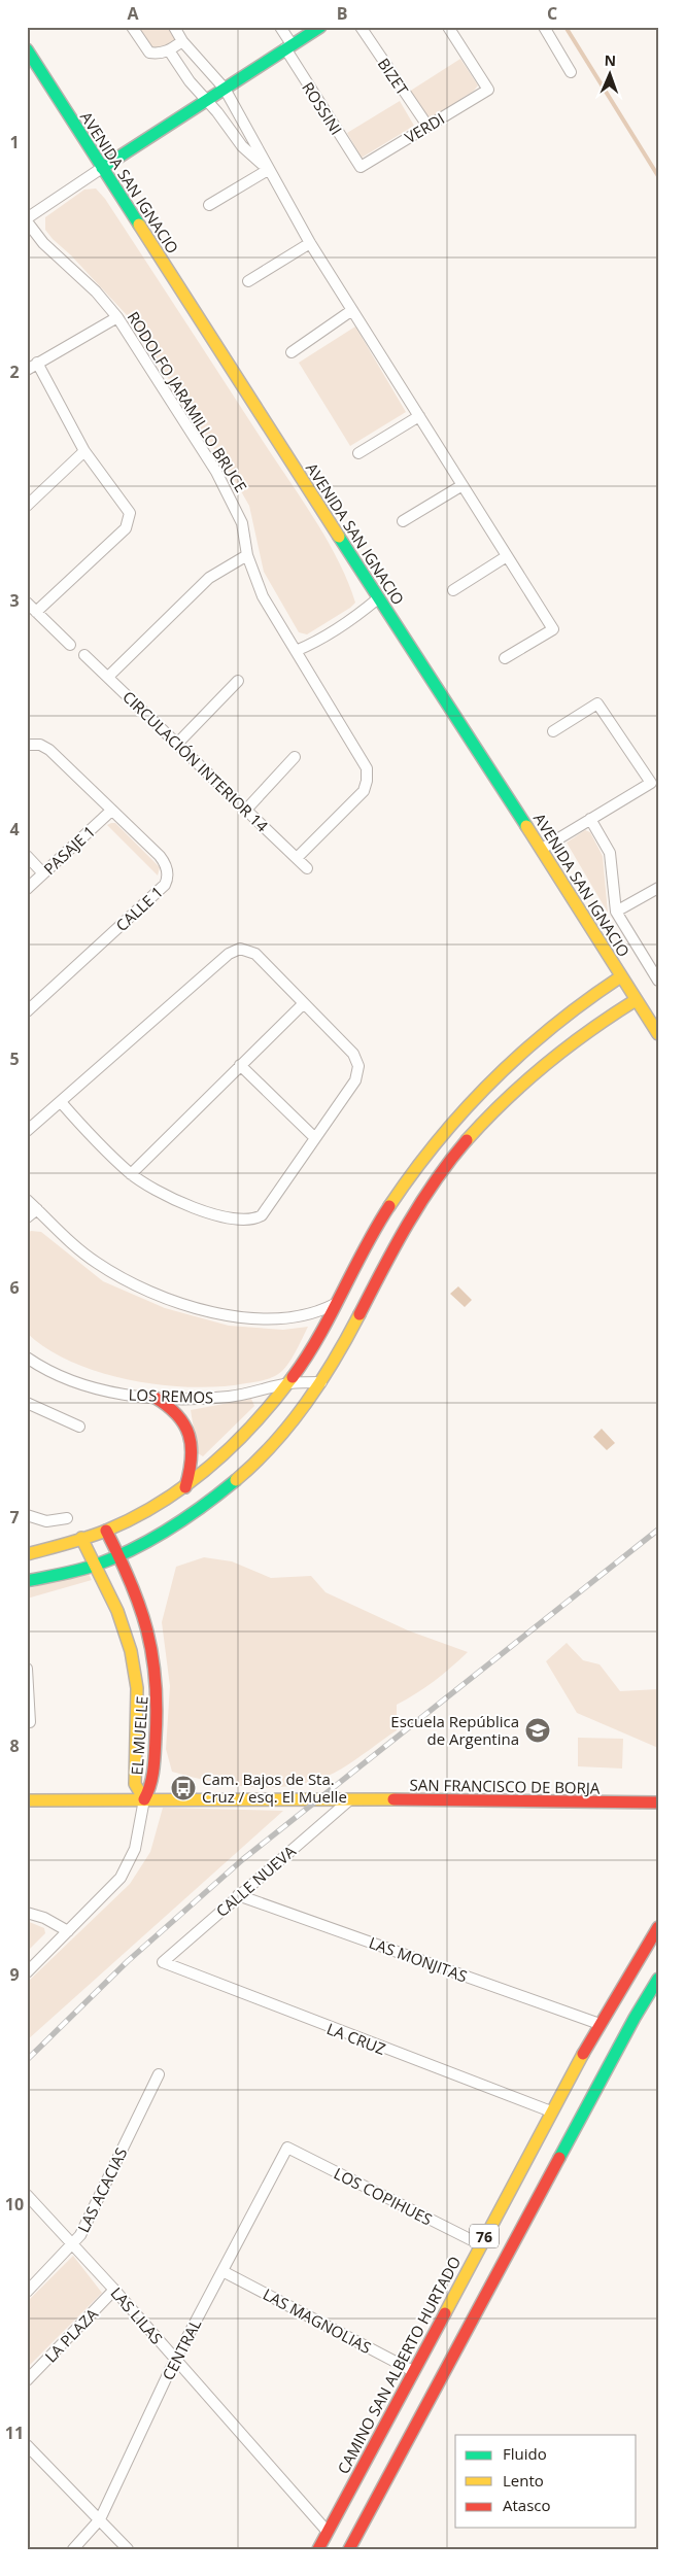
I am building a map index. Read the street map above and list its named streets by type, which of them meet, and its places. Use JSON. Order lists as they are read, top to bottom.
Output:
{
  "streets": {
    "street": [
      "BIZET",
      "ROSSINI",
      "VERDI",
      "AVENIDA SAN IGNACIO",
      "RODOLFO JARAMILLO BRUCE",
      "CIRCULACIÓN INTERIOR 14",
      "PASAJE 1",
      "CALLE 1",
      "LOS REMOS",
      "EL MUELLE",
      "SAN FRANCISCO DE BORJA",
      "CALLE NUEVA",
      "LAS MONJITAS",
      "LA CRUZ",
      "LAS ACACIAS",
      "LOS COPIHUES",
      "76",
      "LAS LILAS",
      "LAS MAGNOLIAS",
      "LA PLAZA",
      "CENTRAL",
      "CAMINO SAN ALBERTO HURTADO"
    ]
  },
  "crossings": [
    ["BIZET", "VERDI"],
    ["ROSSINI", "VERDI"],
    ["ROSSINI", "RODOLFO JARAMILLO BRUCE"],
    ["AVENIDA SAN IGNACIO", "RODOLFO JARAMILLO BRUCE"],
    ["RODOLFO JARAMILLO BRUCE", "CIRCULACIÓN INTERIOR 14"],
    ["PASAJE 1", "CALLE 1"],
    ["EL MUELLE", "SAN FRANCISCO DE BORJA"],
    ["SAN FRANCISCO DE BORJA", "CALLE NUEVA"],
    ["CALLE NUEVA", "LAS MONJITAS"],
    ["CALLE NUEVA", "LA CRUZ"],
    ["LAS MONJITAS", "CAMINO SAN ALBERTO HURTADO"],
    ["LA CRUZ", "CAMINO SAN ALBERTO HURTADO"],
    ["LAS ACACIAS", "LAS LILAS"],
    ["LOS COPIHUES", "CENTRAL"],
    ["LOS COPIHUES", "CAMINO SAN ALBERTO HURTADO"],
    ["LAS LILAS", "LA PLAZA"],
    ["LAS LILAS", "CENTRAL"],
    ["LAS LILAS", "CAMINO SAN ALBERTO HURTADO"],
    ["LAS MAGNOLIAS", "CENTRAL"],
    ["LAS MAGNOLIAS", "CAMINO SAN ALBERTO HURTADO"]
  ],
  "places": {
    "school or university": ["Escuela República de Argentina"],
    "bus stop": ["Cam. Bajos de Sta. Cruz / esq. El Muelle"]
  },
  "legend": ["Fluido", "Lento", "Atasco"],
  "north": "top",
  "grid": {
    "columns": ["A", "B", "C"],
    "rows": [
      "1",
      "2",
      "3",
      "4",
      "5",
      "6",
      "7",
      "8",
      "9",
      "10",
      "11"
    ]
  }
}
